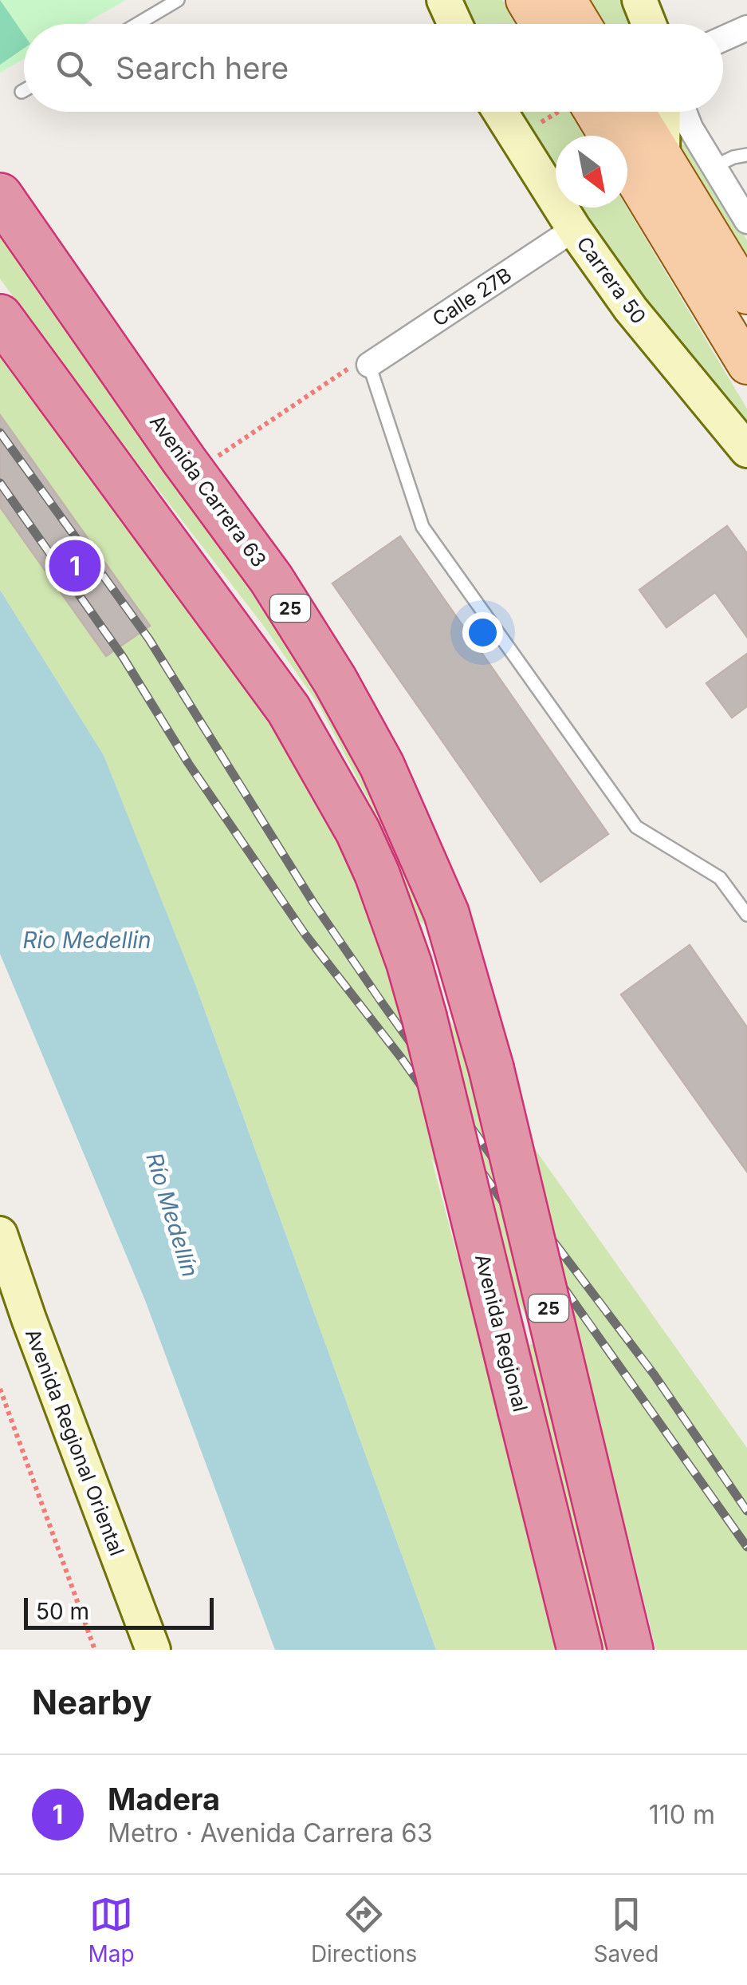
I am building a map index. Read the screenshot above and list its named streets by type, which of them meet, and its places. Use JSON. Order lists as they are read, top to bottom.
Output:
{
  "streets": {
    "highway": ["Avenida Carrera 63", "25", "Avenida Regional"],
    "main road": ["Carrera 50", "Avenida Regional Oriental"],
    "street": ["Calle 27B"]
  },
  "crossings": [
    ["Carrera 50", "Calle 27B"]
  ],
  "water": ["Rio Medellin", "Río Medellín"],
  "scale_bar": "50 m",
  "north": "bottom right",
  "page": {
    "search": "Search here",
    "pins": "1",
    "scale": "50 m",
    "heading": "Nearby",
    "list": [
      {
        "mark": "1",
        "name": "Madera",
        "note": "Metro · Avenida Carrera 63",
        "value": "110 m"
      }
    ],
    "nav": ["Map", "Directions", "Saved"]
  }
}
